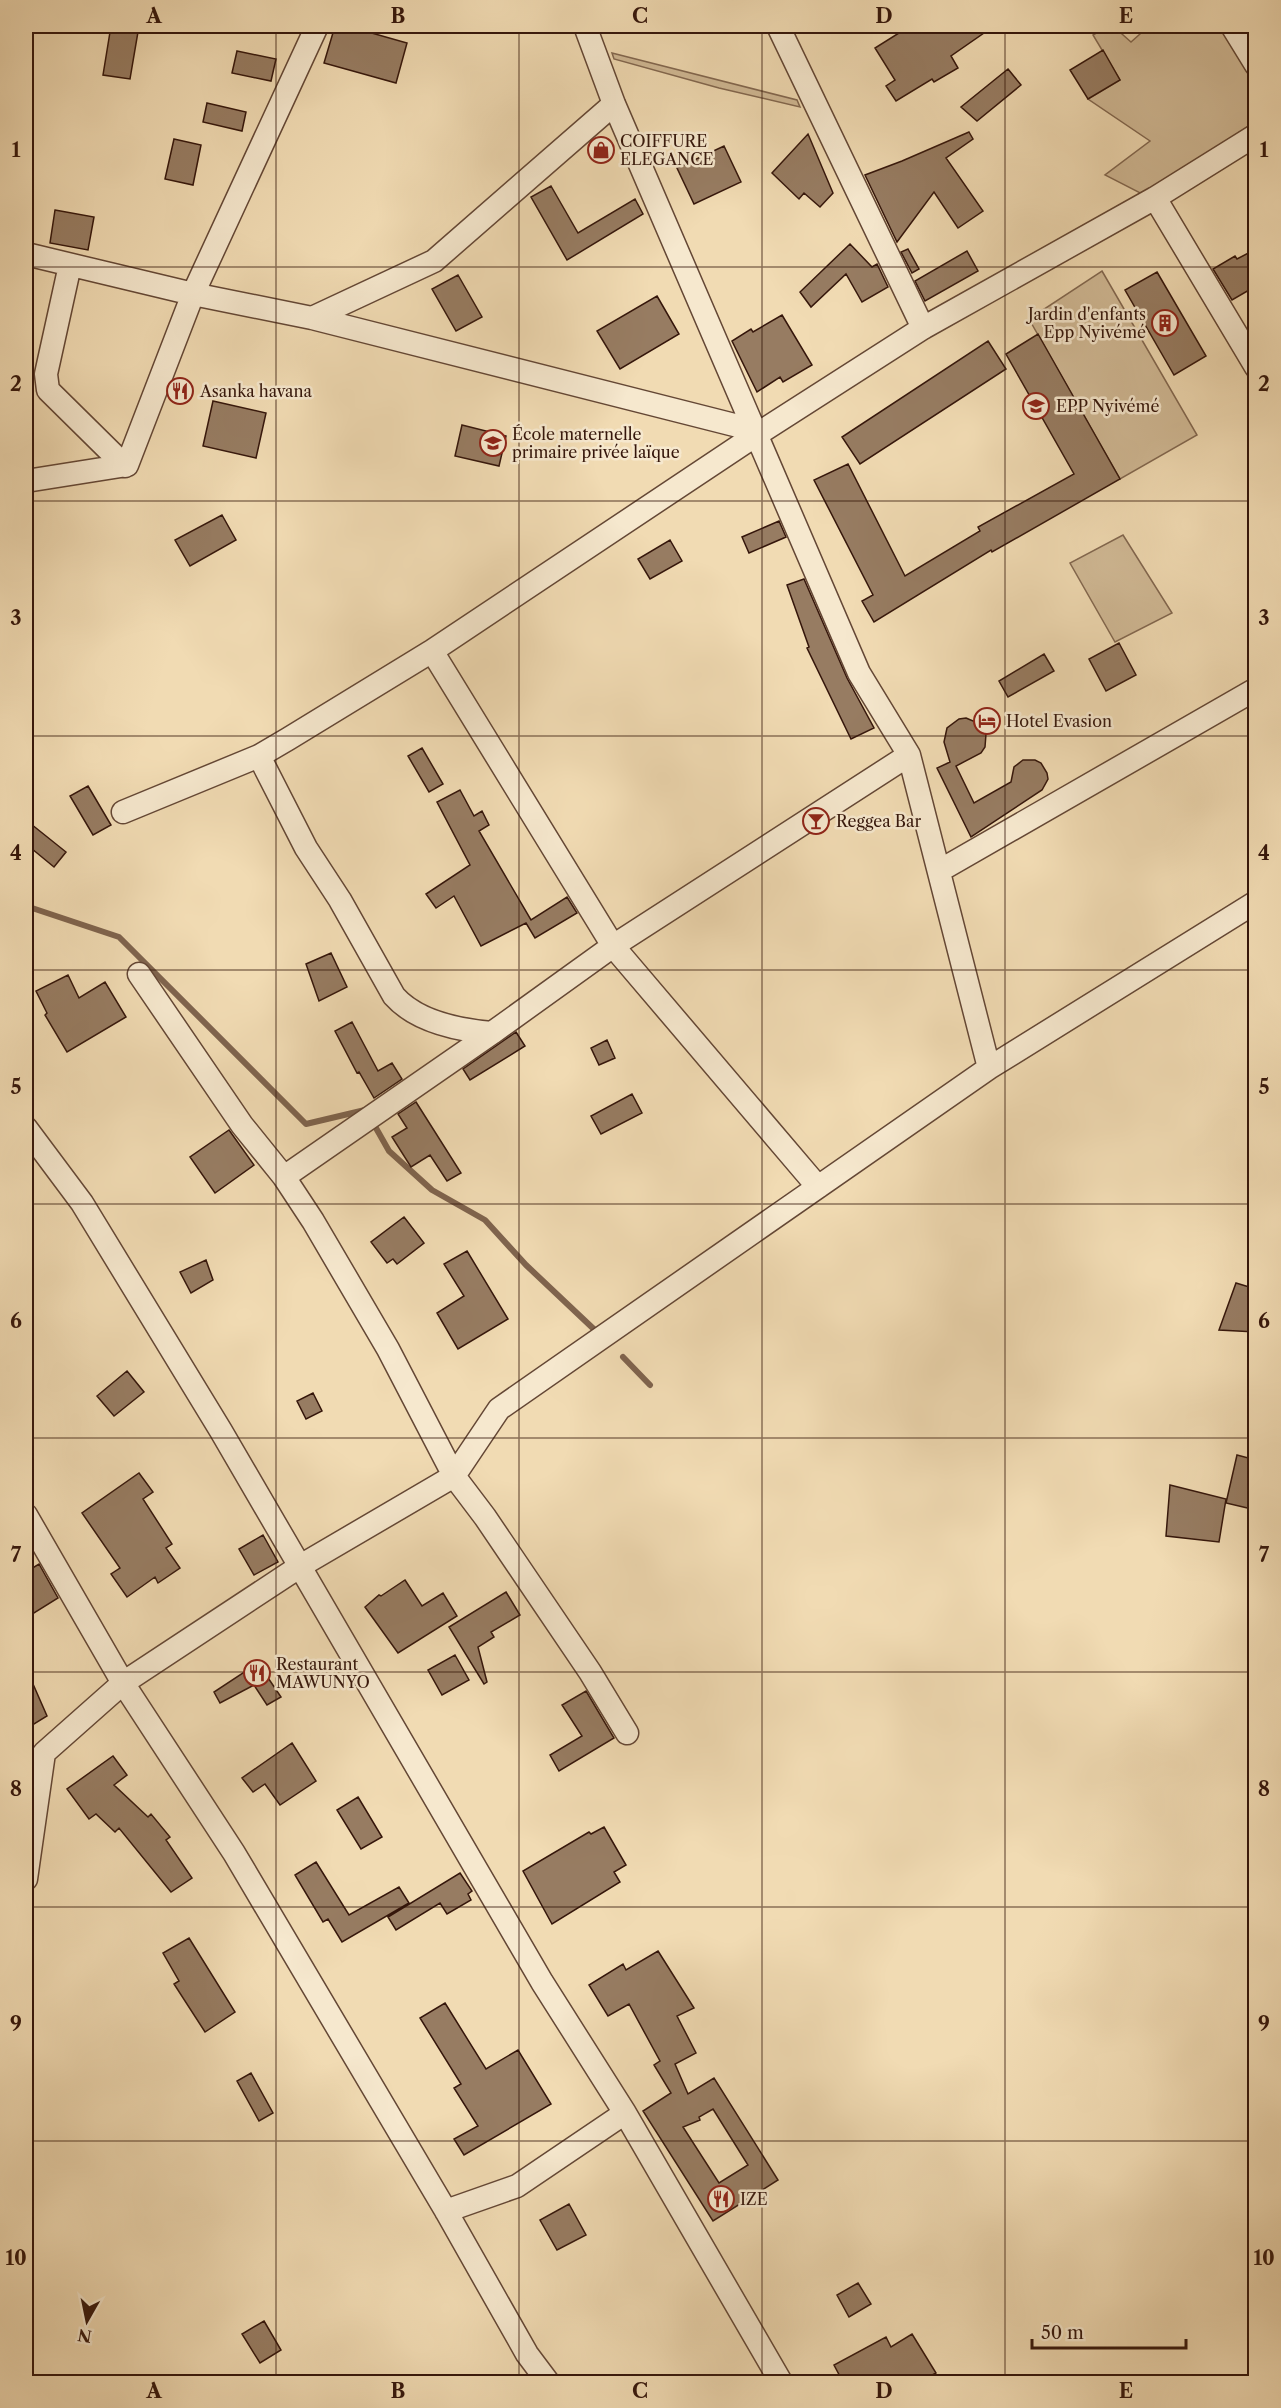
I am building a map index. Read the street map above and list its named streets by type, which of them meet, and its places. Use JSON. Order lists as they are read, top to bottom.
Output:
{
  "places": {
    "shop": ["COIFFURE ELEGANCE"],
    "building": ["Jardin d'enfants Epp Nyivémé"],
    "restaurant": ["Asanka havana", "Restaurant MAWUNYO", "IZE"],
    "school or university": ["EPP Nyivémé", "École maternelle primaire privée laïque"],
    "hotel": ["Hotel Evasion"],
    "bar": ["Reggea Bar"]
  },
  "scale_bar": "50 m",
  "north": "bottom",
  "grid": {
    "columns": [
      "A",
      "B",
      "C",
      "D",
      "E"
    ],
    "rows": [
      "1",
      "2",
      "3",
      "4",
      "5",
      "6",
      "7",
      "8",
      "9",
      "10"
    ]
  }
}
